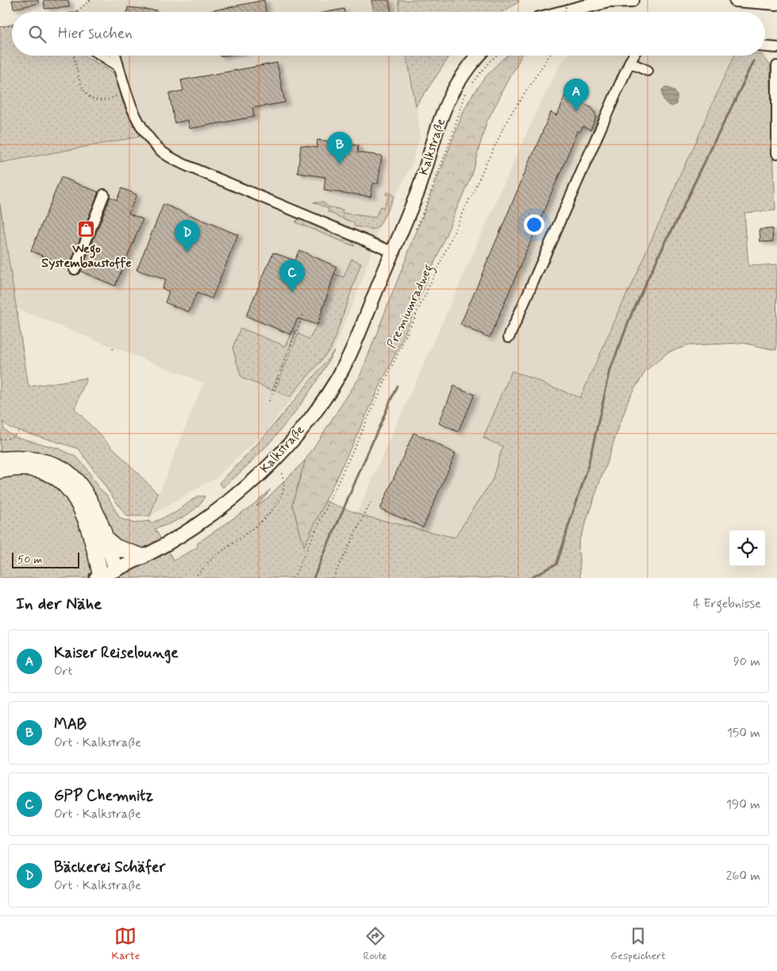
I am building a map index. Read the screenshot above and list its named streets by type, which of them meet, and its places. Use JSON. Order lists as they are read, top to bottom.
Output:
{
  "streets": {
    "main road": ["Kalkstraße"],
    "path": ["Premiumradweg"]
  },
  "places": {
    "shop": ["Wego Systembaustoffe"]
  },
  "scale_bar": "50 m",
  "page": {
    "search": "Hier suchen",
    "pins": [
      "A",
      "B",
      "D",
      "C"
    ],
    "scale": "50 m",
    "heading": ["In der Nähe", "4 Ergebnisse"],
    "list": [
      {
        "mark": "A",
        "name": "Kaiser Reiselounge",
        "note": "Ort",
        "value": "90 m"
      },
      {
        "mark": "B",
        "name": "MAB",
        "note": "Ort · Kalkstraße",
        "value": "150 m"
      },
      {
        "mark": "C",
        "name": "GPP Chemnitz",
        "note": "Ort · Kalkstraße",
        "value": "190 m"
      },
      {
        "mark": "D",
        "name": "Bäckerei Schäfer",
        "note": "Ort · Kalkstraße",
        "value": "260 m"
      }
    ],
    "nav": ["Karte", "Route", "Gespeichert"]
  }
}
